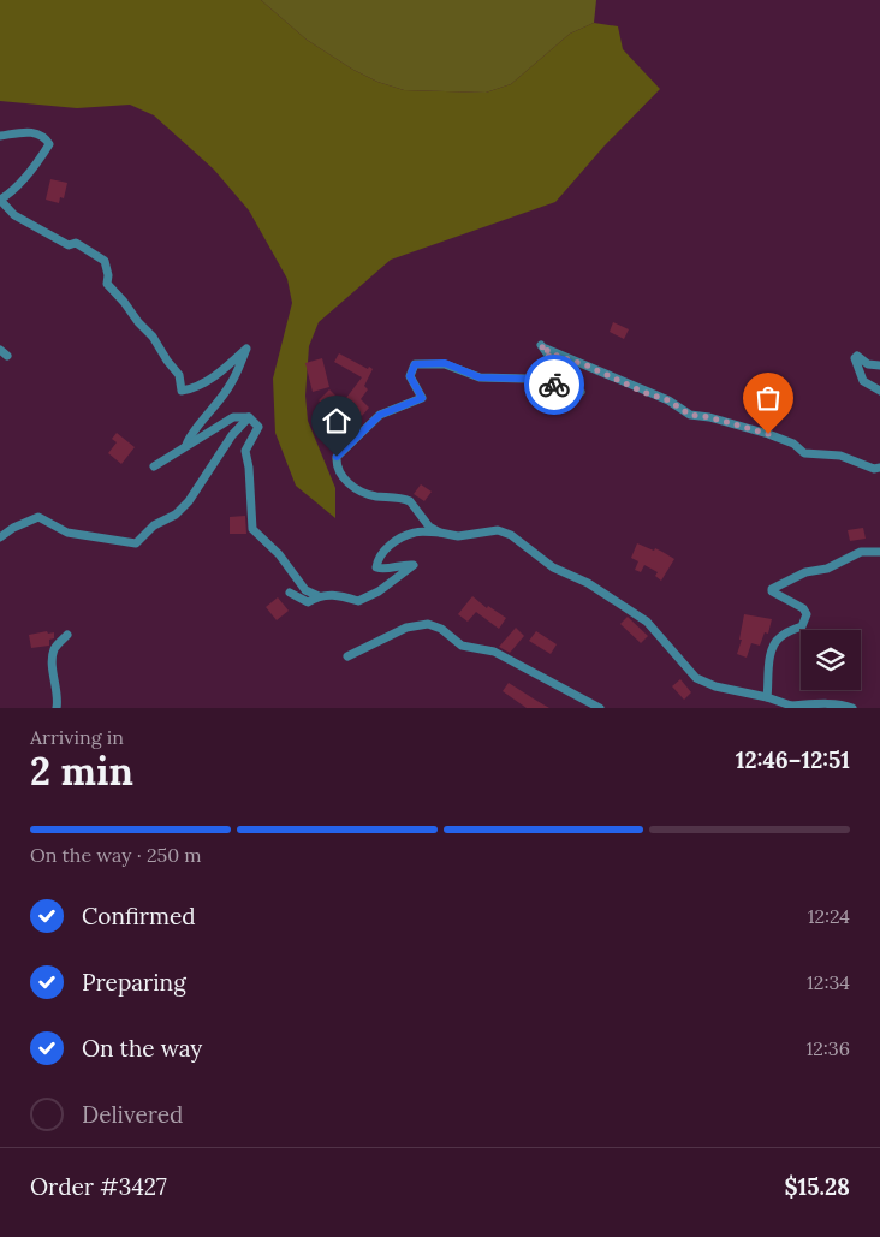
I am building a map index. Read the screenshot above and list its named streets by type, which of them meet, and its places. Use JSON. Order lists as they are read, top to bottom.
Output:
{
  "page": {
    "heading": ["2 min", "Arriving in", "12:46–12:51"],
    "panel": ["Order #3427", "$15.28"],
    "bar": "On the way · 250 m",
    "list": [
      ["Confirmed", "12:24"],
      ["Preparing", "12:34"],
      ["On the way", "12:36"],
      "Delivered"
    ]
  }
}
